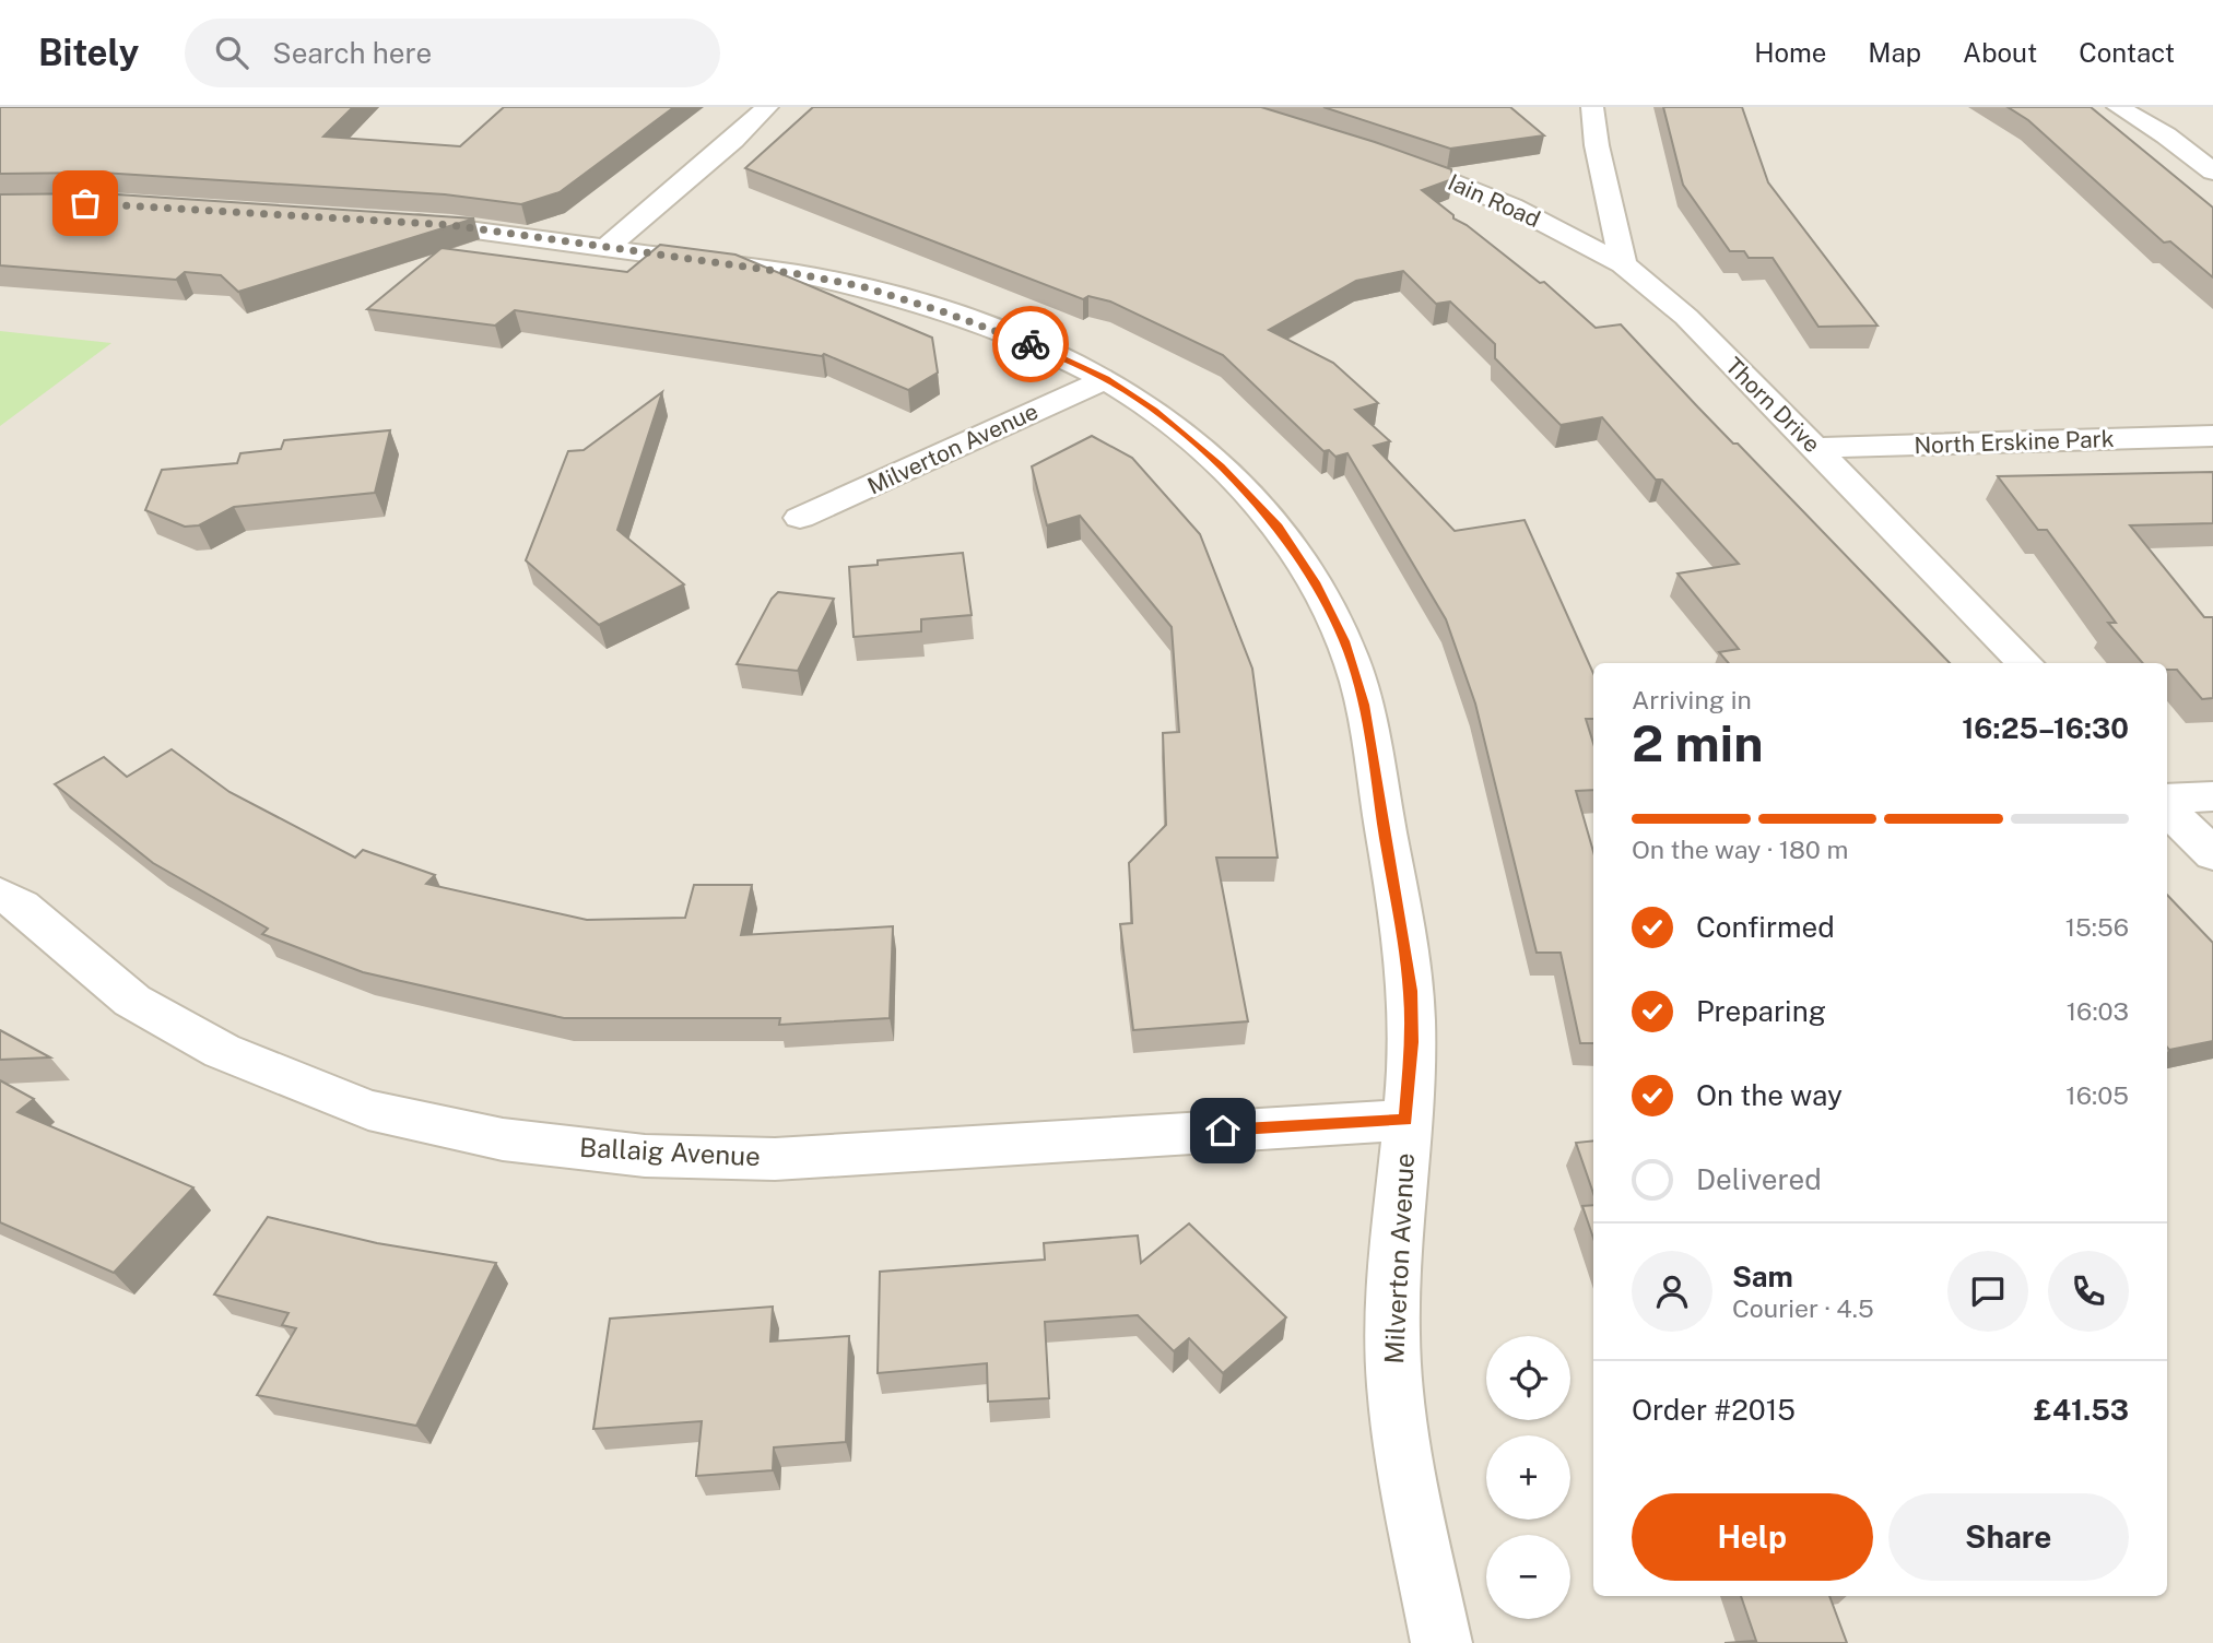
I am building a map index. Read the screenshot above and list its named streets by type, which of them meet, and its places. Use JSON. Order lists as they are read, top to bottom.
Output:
{
  "streets": {
    "street": [
      "Iain Road",
      "Thorn Drive",
      "North Erskine Park",
      "Milverton Avenue",
      "Ballaig Avenue"
    ]
  },
  "crossings": [
    ["Iain Road", "Thorn Drive"],
    ["Thorn Drive", "North Erskine Park"],
    ["Milverton Avenue", "Ballaig Avenue"]
  ],
  "page": {
    "header": "Bitely",
    "search": "Search here",
    "nav": [
      "Home",
      "Map",
      "About",
      "Contact"
    ],
    "heading": ["2 min", "Arriving in", "16:25–16:30"],
    "panel": [
      "Sam",
      "Courier · 4.5",
      "Order #2015",
      "£41.53"
    ],
    "bar": "On the way · 180 m",
    "list": [
      ["Confirmed", "15:56"],
      ["Preparing", "16:03"],
      ["On the way", "16:05"],
      "Delivered"
    ],
    "map_buttons": ["+", "−"],
    "buttons": ["Help", "Share"]
  }
}
